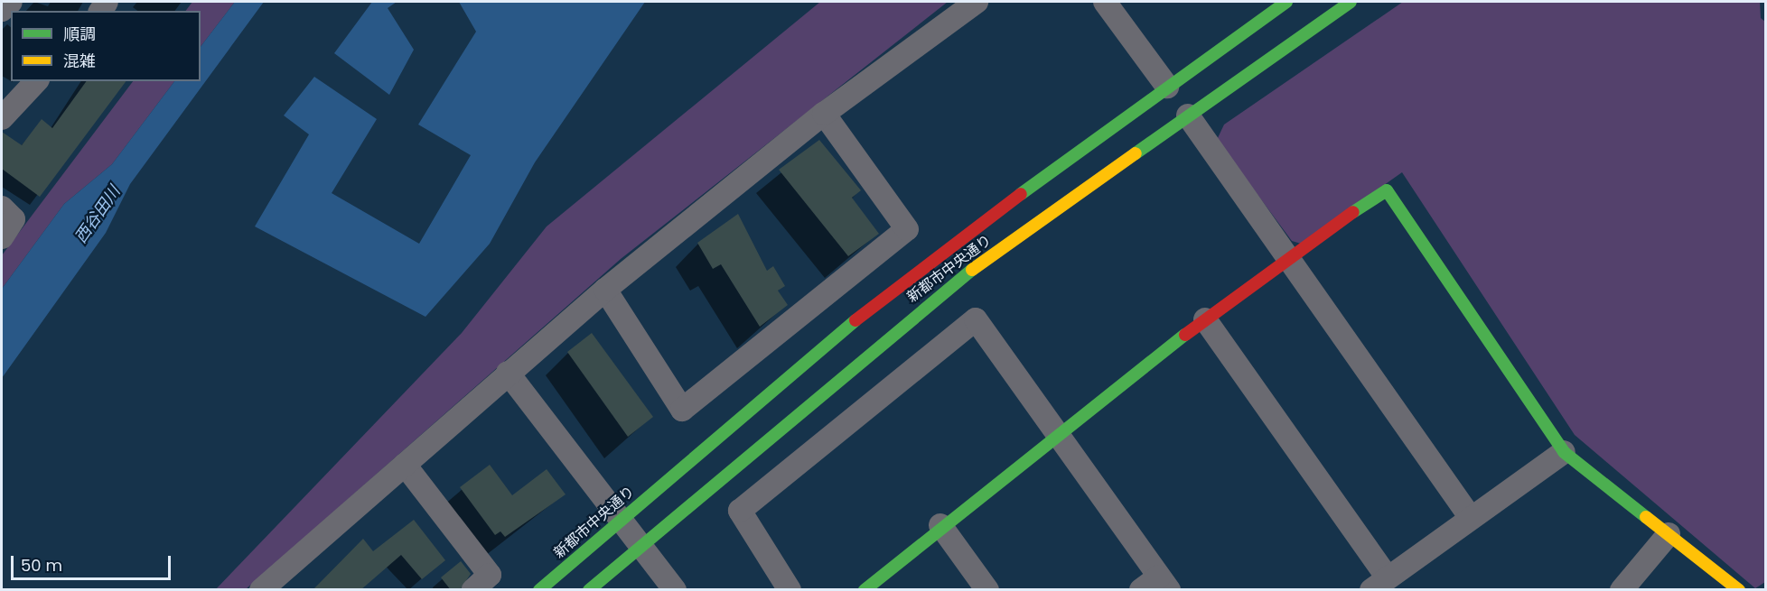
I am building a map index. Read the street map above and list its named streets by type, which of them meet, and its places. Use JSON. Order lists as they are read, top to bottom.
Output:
{
  "streets": {
    "main road": ["新都市中央通り"]
  },
  "water": ["西谷田川"],
  "legend": ["順調", "混雑"],
  "scale_bar": "50 m"
}
